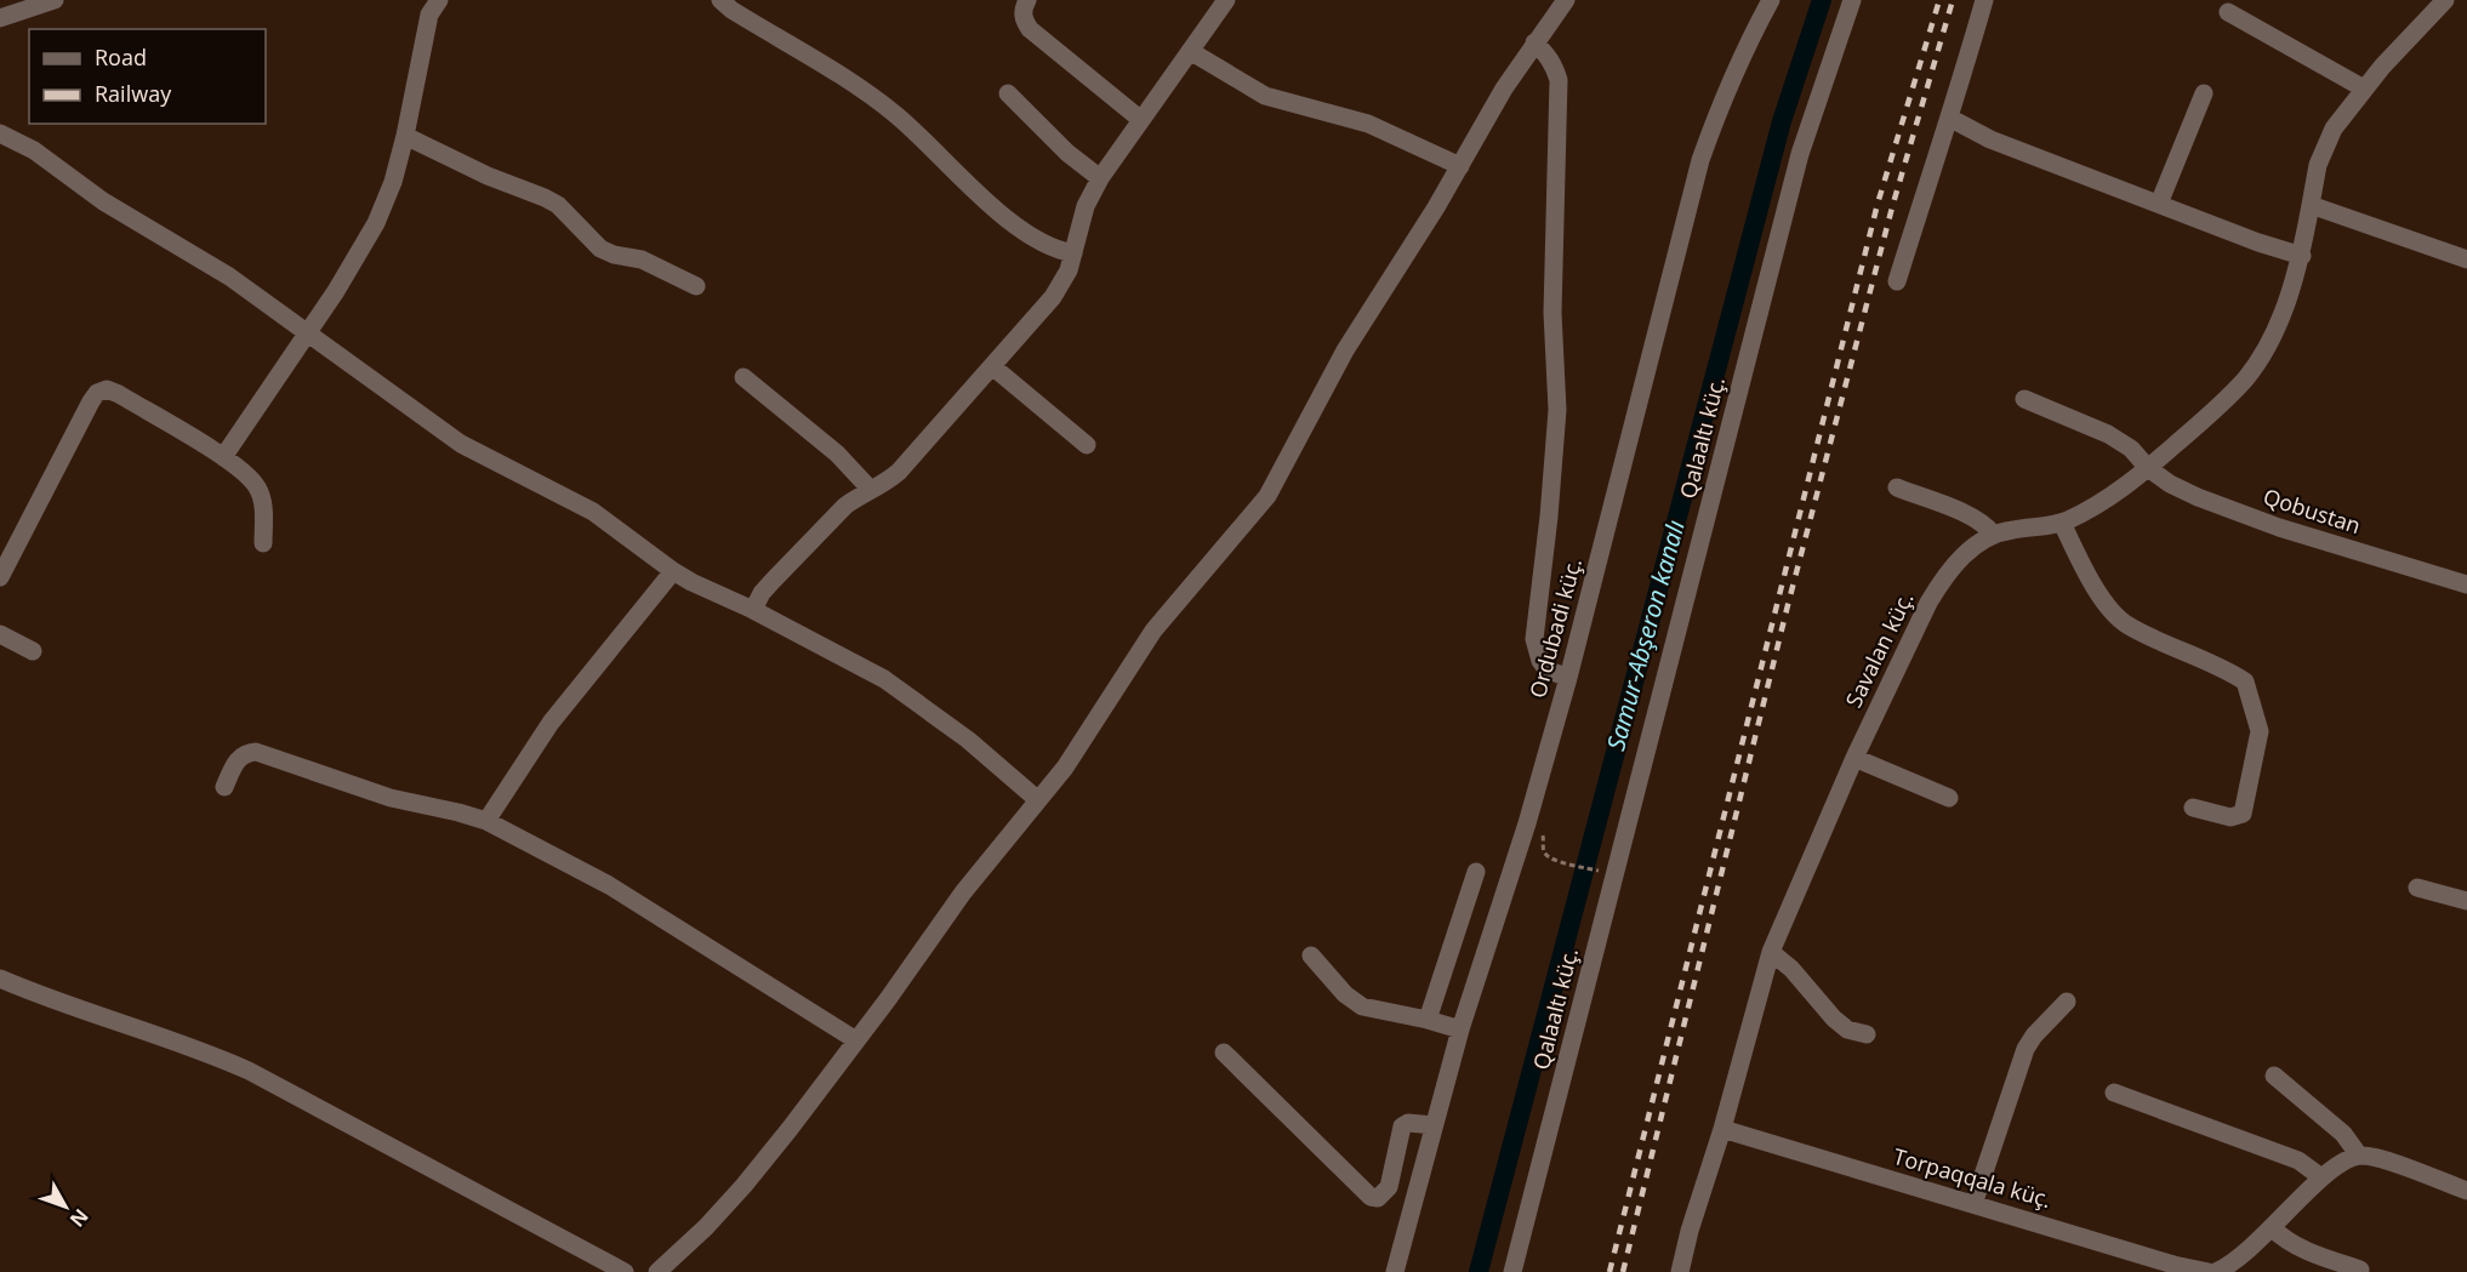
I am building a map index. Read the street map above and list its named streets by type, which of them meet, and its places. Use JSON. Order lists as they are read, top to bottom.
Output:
{
  "streets": {
    "street": [
      "Qalaaltı küç.",
      "Qobustan",
      "Ordubadi küç.",
      "Savalan küç.",
      "Torpaqqala küç."
    ]
  },
  "crossings": [
    ["Qobustan", "Savalan küç."],
    ["Savalan küç.", "Torpaqqala küç."]
  ],
  "water": ["Samur-Abşeron kanalı"],
  "legend": ["Road", "Railway"],
  "north": "bottom right"
}
